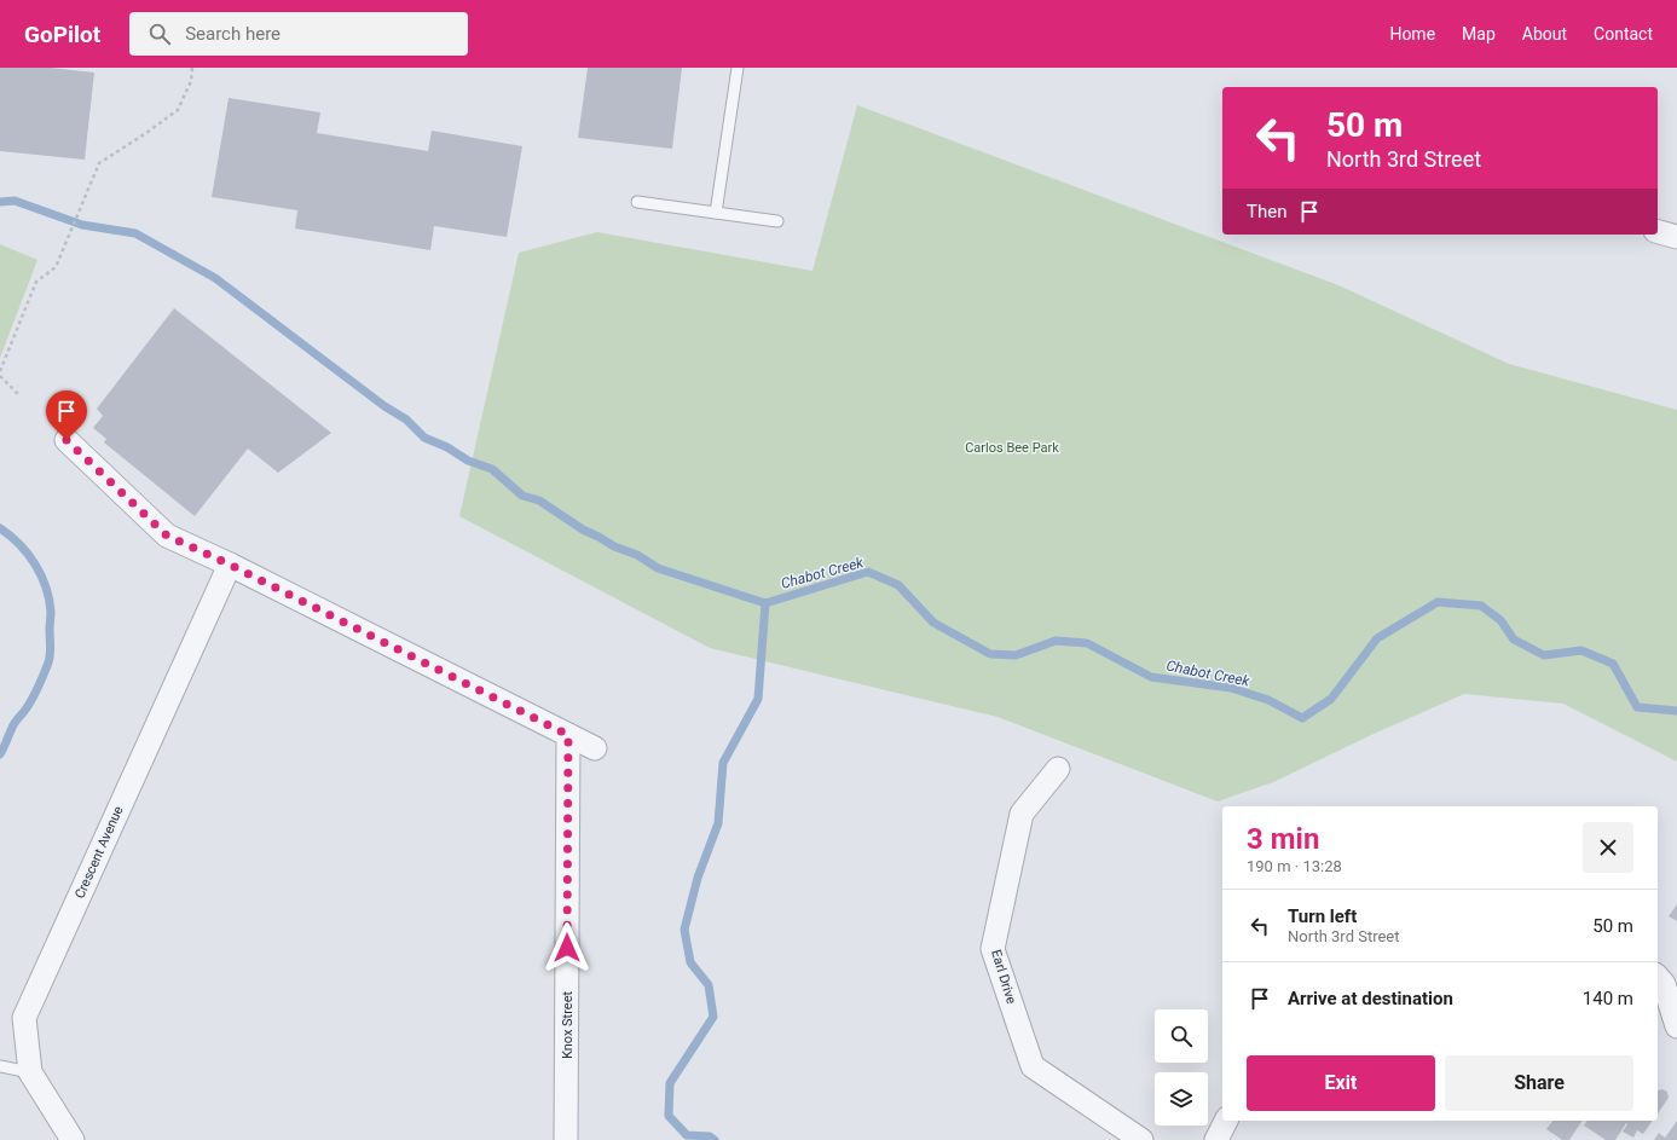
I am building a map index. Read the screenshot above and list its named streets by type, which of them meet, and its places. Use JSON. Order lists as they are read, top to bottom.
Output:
{
  "streets": {
    "street": ["Crescent Avenue", "Earl Drive", "Knox Street"]
  },
  "water": ["Chabot Creek"],
  "parks": ["Carlos Bee Park"],
  "page": {
    "header": "GoPilot",
    "search": "Search here",
    "nav": [
      "Home",
      "Map",
      "About",
      "Contact"
    ],
    "turn": ["50 m", "North 3rd Street"],
    "then": "Then",
    "heading": ["3 min", "190 m · 13:28"],
    "list": [
      {
        "name": "Turn left",
        "note": "North 3rd Street",
        "value": "50 m"
      },
      {
        "name": "Arrive at destination",
        "value": "140 m"
      }
    ],
    "buttons": ["Exit", "Share"]
  }
}
